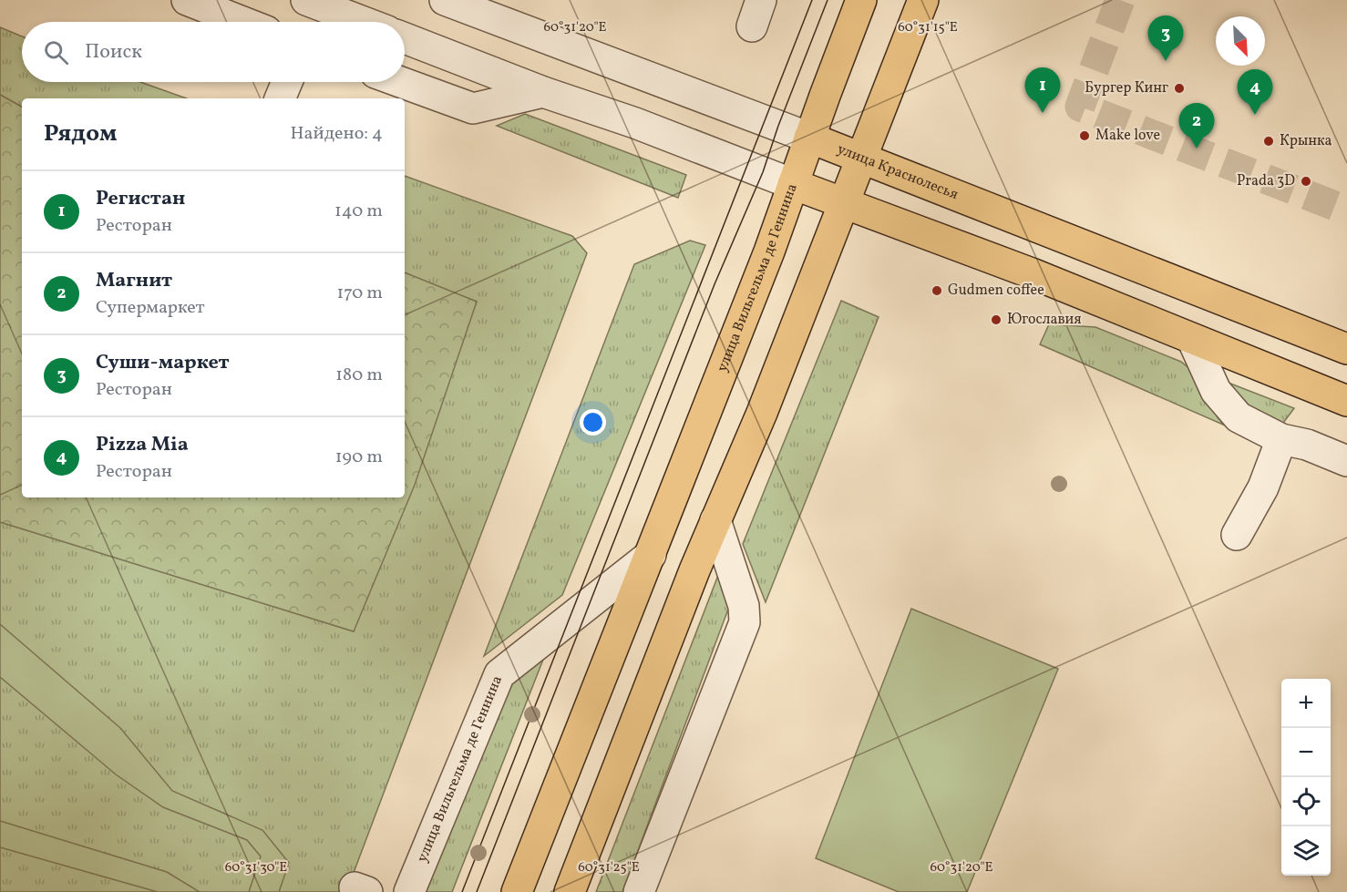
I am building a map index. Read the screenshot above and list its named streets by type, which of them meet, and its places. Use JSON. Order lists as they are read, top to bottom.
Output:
{
  "streets": {
    "main road": ["улица Краснолесья", "улица Вильгельма де Геннина"]
  },
  "crossings": [
    ["улица Краснолесья", "улица Вильгельма де Геннина"]
  ],
  "places": [
    "Бургер Кинг",
    "Make love",
    "Крынка",
    "Prada 3D",
    "Gudmen coffee",
    "Югославия"
  ],
  "north": "bottom right",
  "page": {
    "pins": [
      "3",
      "1",
      "4",
      "2"
    ],
    "search": "Поиск",
    "heading": ["Рядом", "Найдено: 4"],
    "list": [
      {
        "mark": "1",
        "name": "Регистан",
        "note": "Ресторан",
        "value": "140 m"
      },
      {
        "mark": "2",
        "name": "Магнит",
        "note": "Супермаркет",
        "value": "170 m"
      },
      {
        "mark": "3",
        "name": "Суши-маркет",
        "note": "Ресторан",
        "value": "180 m"
      },
      {
        "mark": "4",
        "name": "Pizza Mia",
        "note": "Ресторан",
        "value": "190 m"
      }
    ],
    "map_buttons": ["+", "−"]
  },
  "coordinates": [
    "60°31'20\"E",
    "60°31'15\"E",
    "60°31'30\"E",
    "60°31'25\"E"
  ]
}
